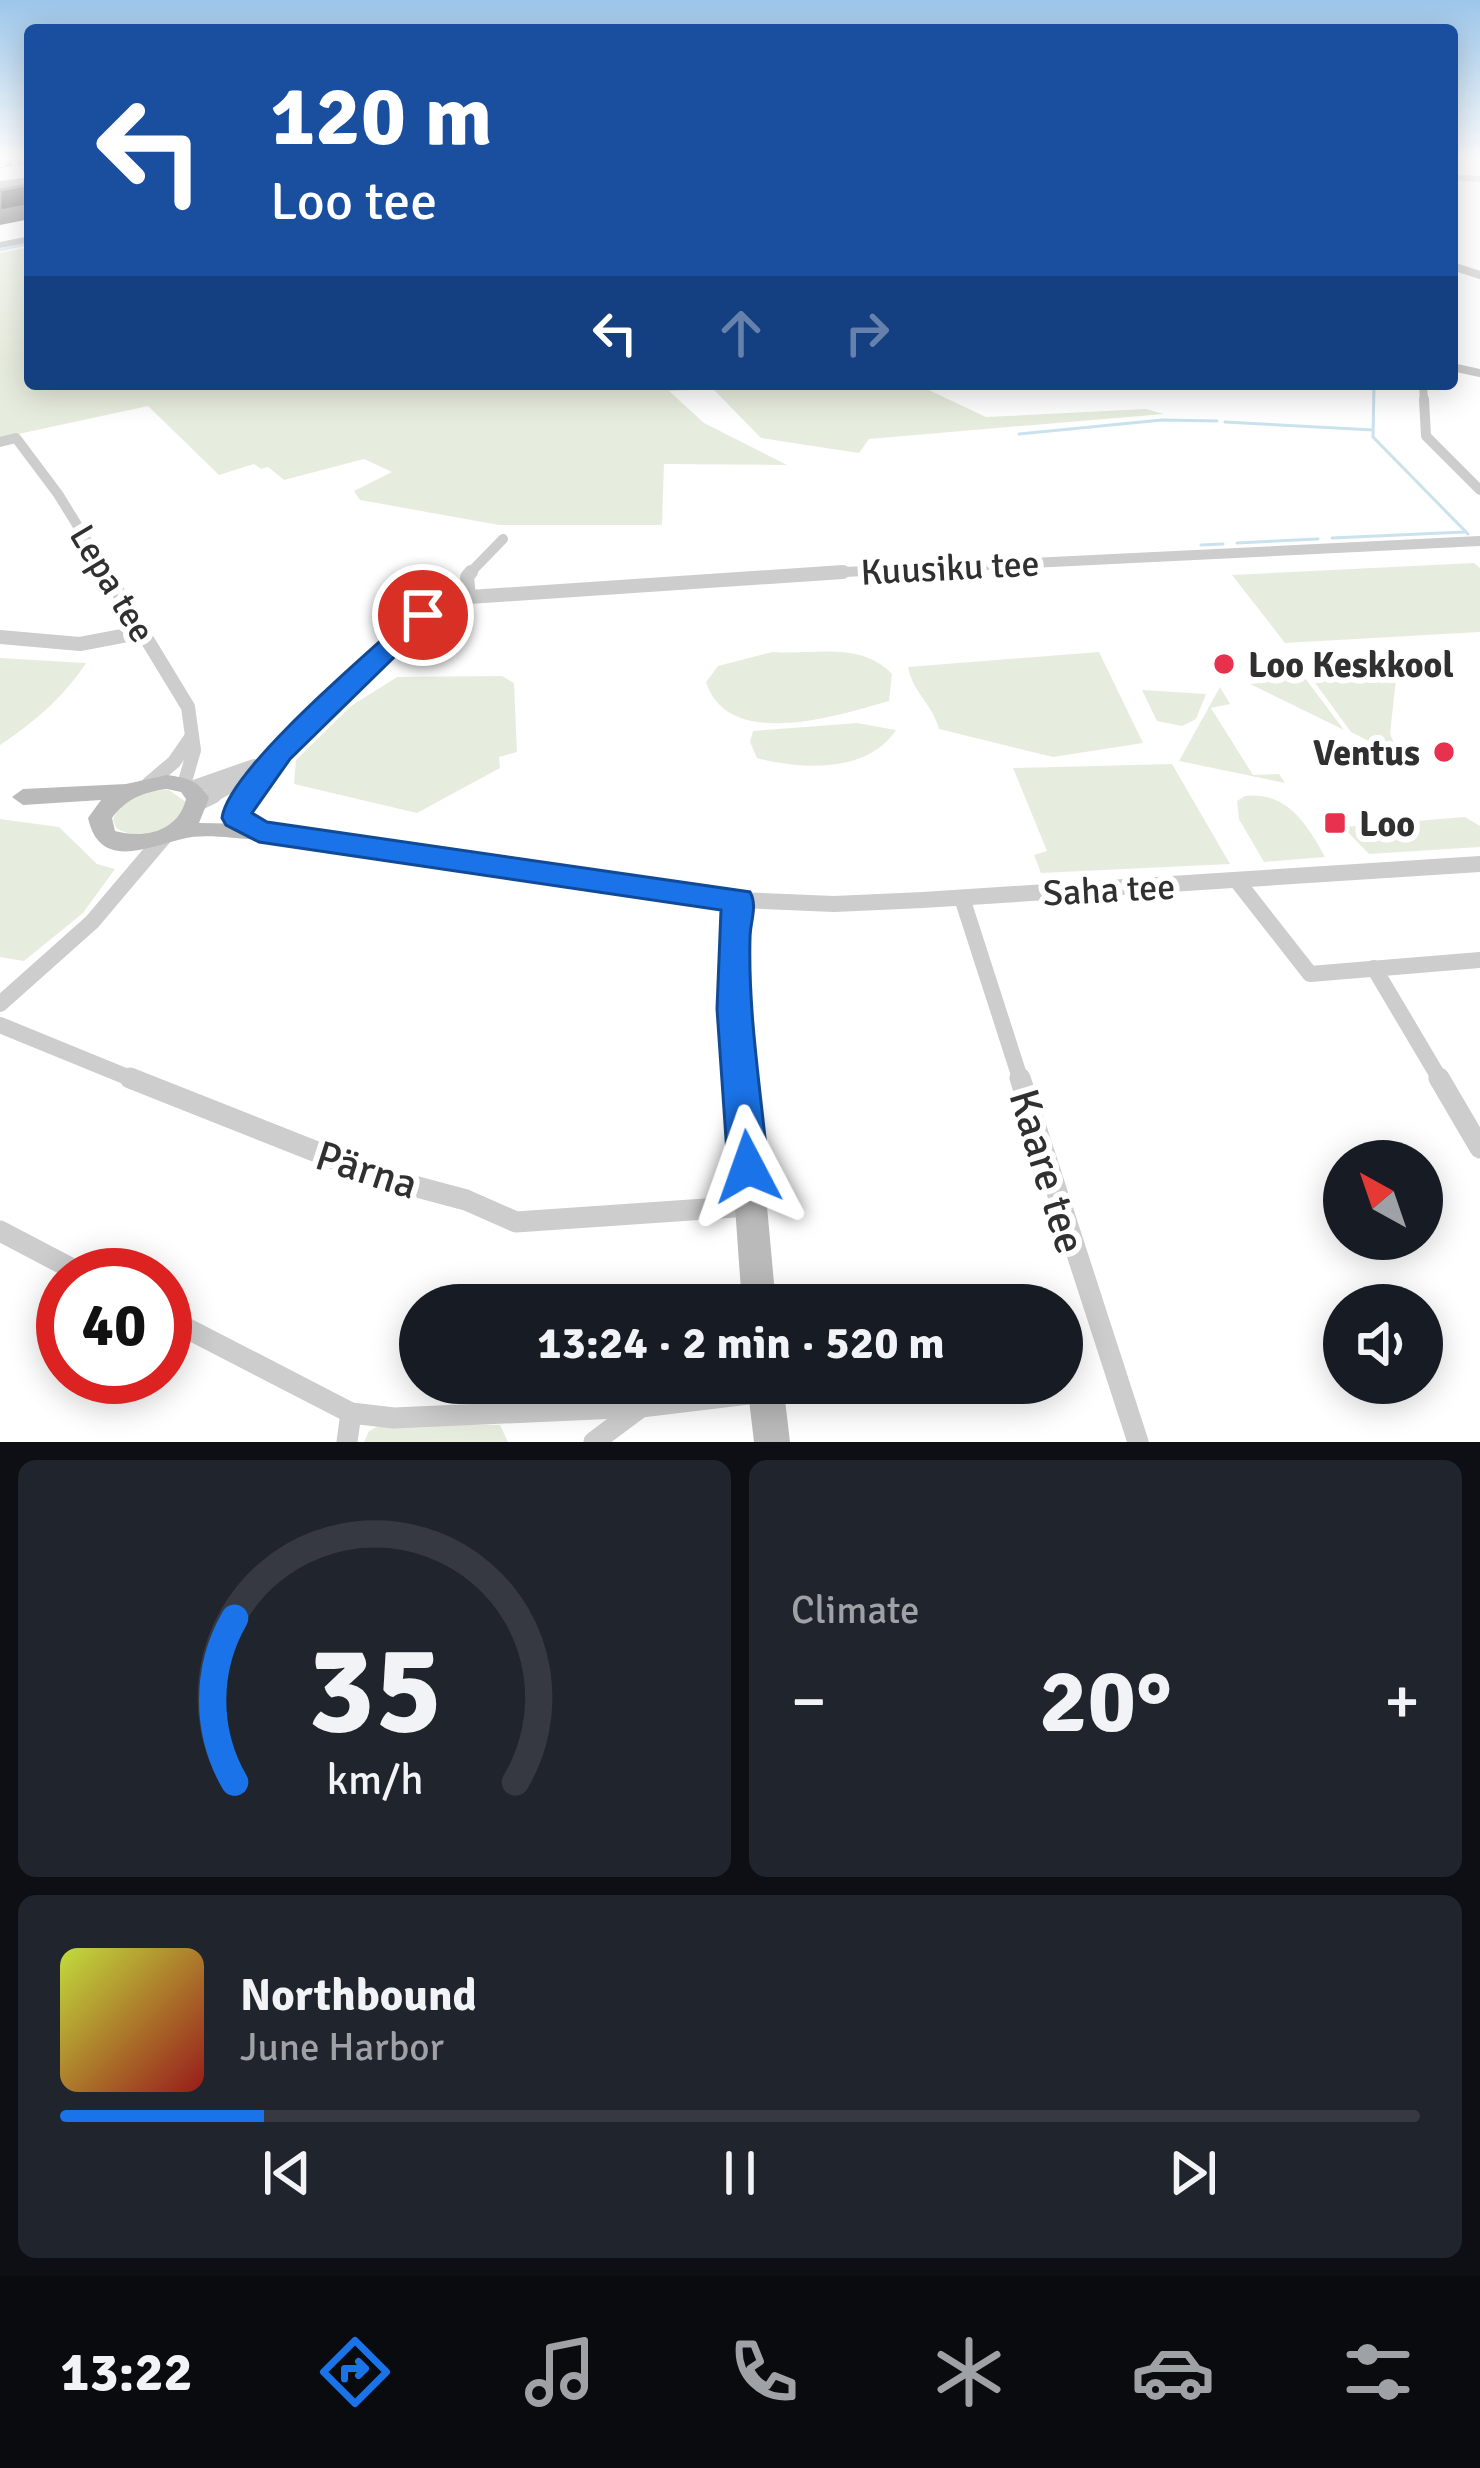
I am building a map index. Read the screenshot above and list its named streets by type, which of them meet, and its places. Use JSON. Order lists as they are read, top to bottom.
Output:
{
  "streets": {
    "street": [
      "Kuusiku tee",
      "Lepa tee",
      "Saha tee",
      "Pärna",
      "Kaare tee"
    ]
  },
  "crossings": [
    ["Saha tee", "Kaare tee"]
  ],
  "places": {
    "other": ["Loo Keskkool", "Ventus"],
    "transit": ["Loo"]
  },
  "north": "top left",
  "page": {
    "turn": ["120 m", "Loo tee"],
    "limit": "40",
    "trip": "13:24 · 2 min · 520 m",
    "tile": "Climate",
    "heat": ["−", "20°", "+"],
    "song": ["Northbound", "June Harbor"],
    "tabs": "13:22",
    "gauge": ["35", "km/h"]
  }
}
